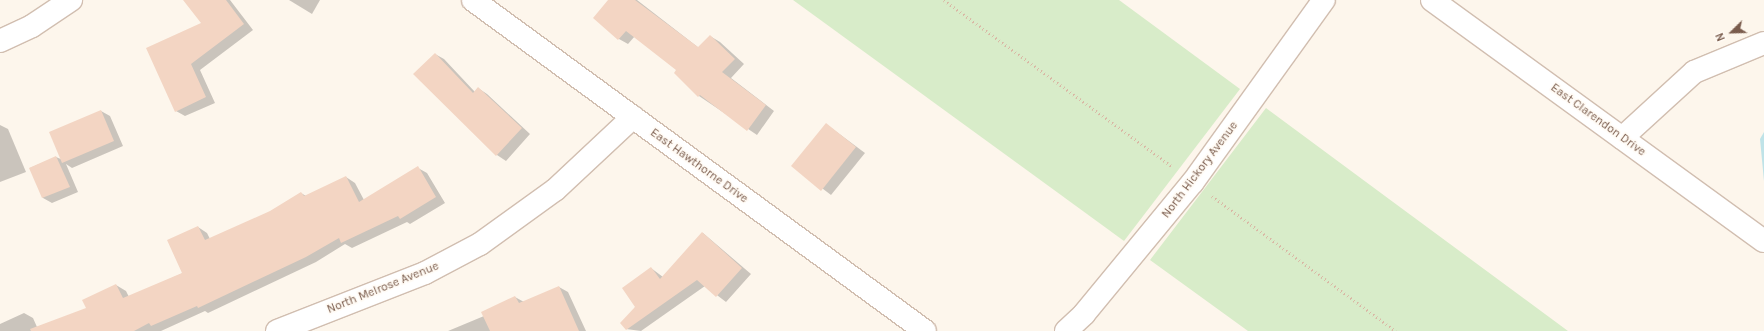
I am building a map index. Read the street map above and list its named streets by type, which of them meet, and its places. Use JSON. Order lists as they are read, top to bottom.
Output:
{
  "streets": {
    "street": [
      "East Clarendon Drive",
      "East Hawthorne Drive",
      "North Hickory Avenue",
      "North Melrose Avenue"
    ]
  },
  "crossings": [
    ["East Hawthorne Drive", "North Melrose Avenue"]
  ],
  "north": "bottom left"
}
